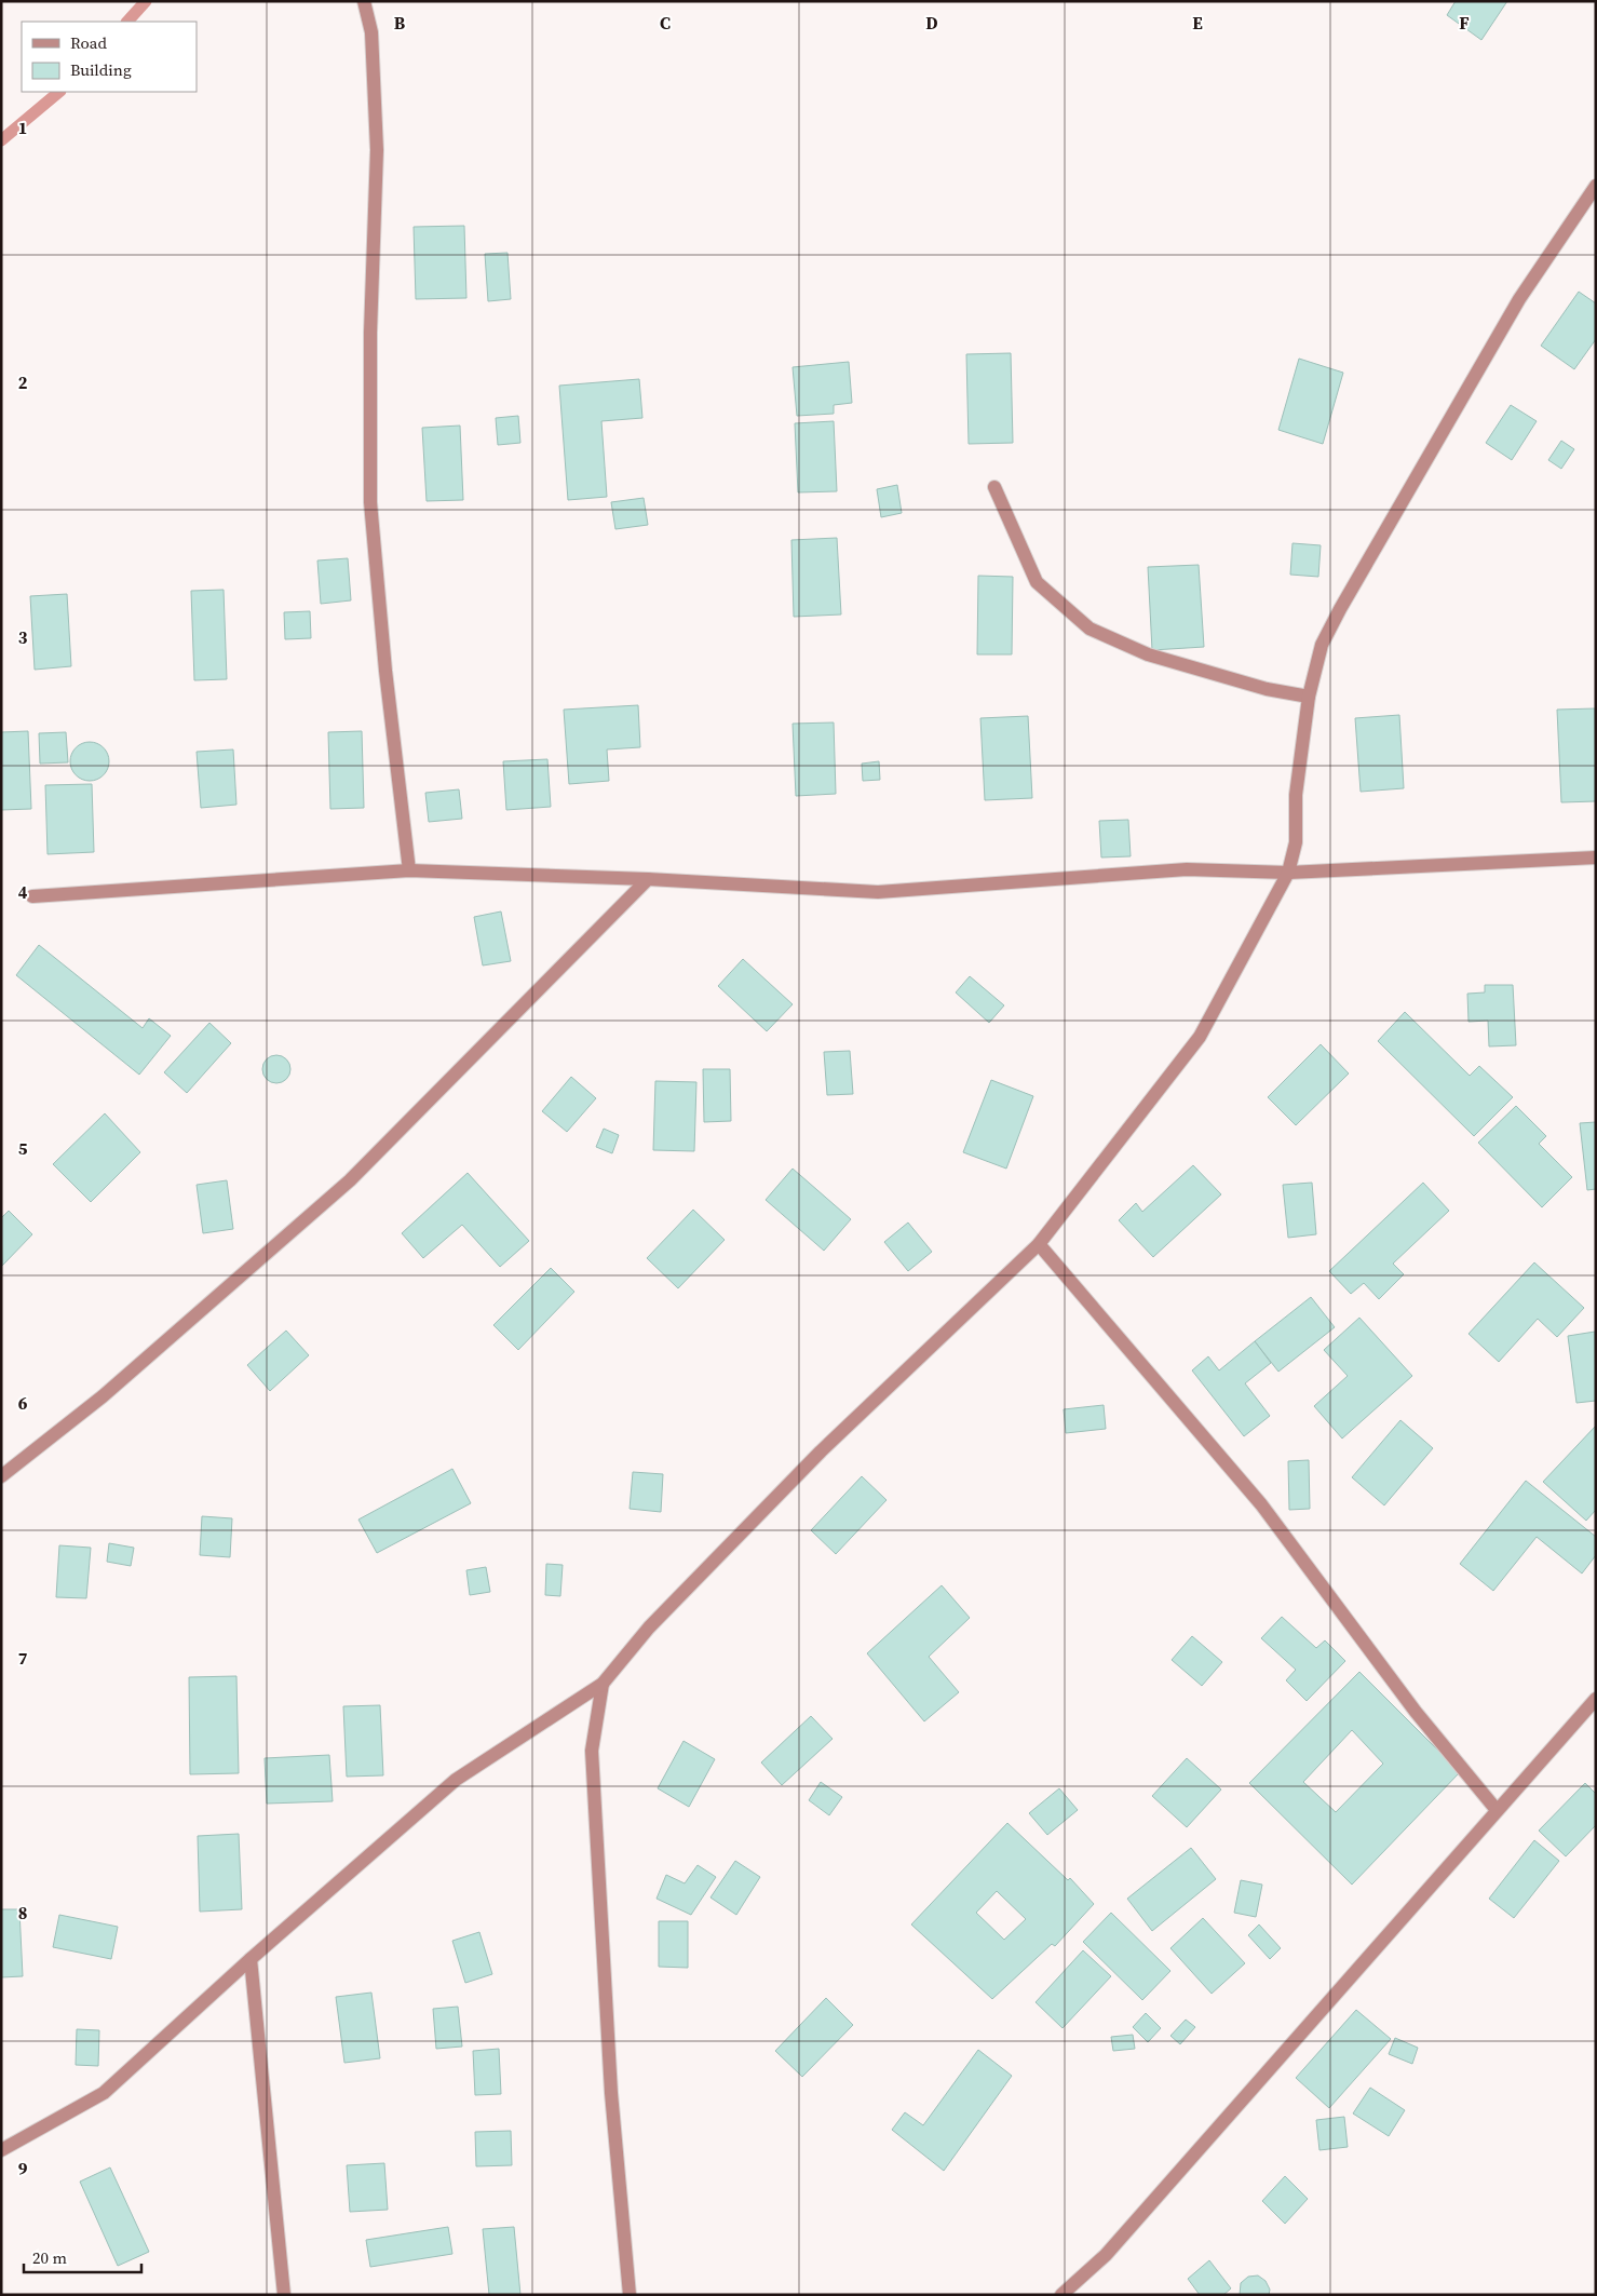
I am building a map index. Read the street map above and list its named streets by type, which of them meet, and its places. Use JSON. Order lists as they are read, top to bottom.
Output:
{
  "legend": ["Road", "Building"],
  "scale_bar": "20 m",
  "grid": {
    "columns": [
      "B",
      "C",
      "D",
      "E",
      "F"
    ],
    "rows": [
      "1",
      "2",
      "3",
      "4",
      "5",
      "6",
      "7",
      "8",
      "9"
    ]
  }
}
